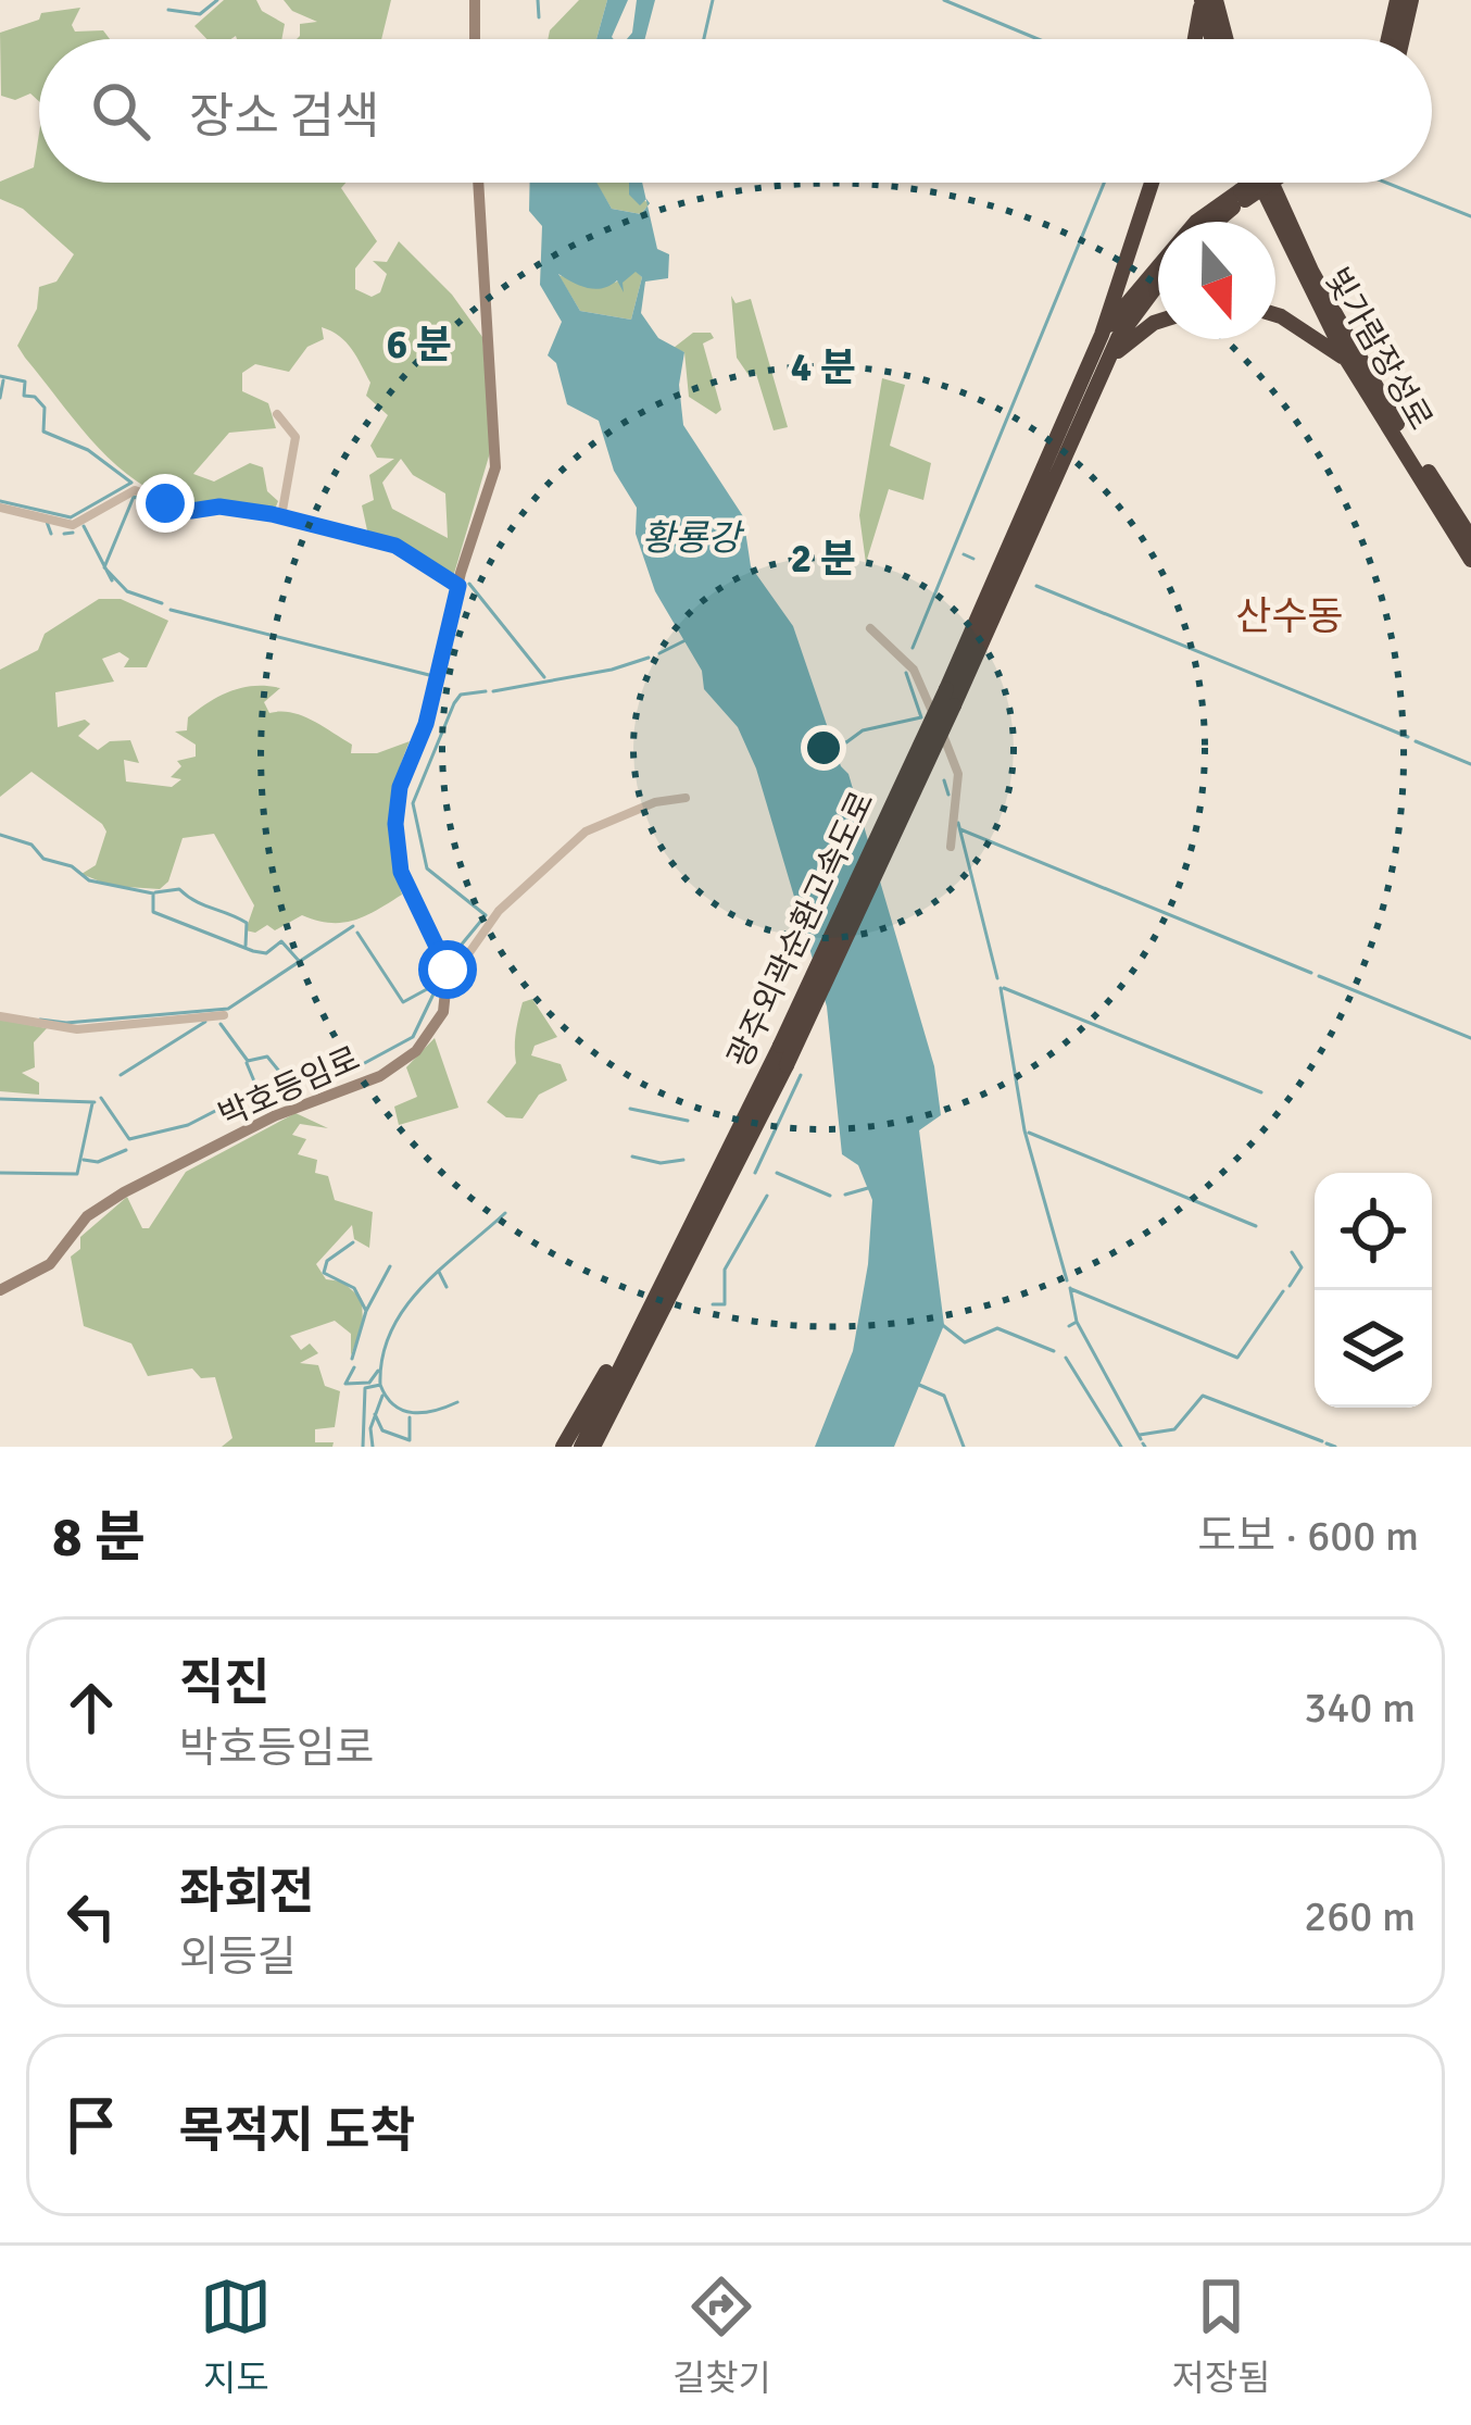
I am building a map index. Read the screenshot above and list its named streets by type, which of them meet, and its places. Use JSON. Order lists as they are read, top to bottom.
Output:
{
  "streets": {
    "highway": ["빛가람장성로", "광주외곽순환고속도로"],
    "street": ["박호등임로"]
  },
  "districts": ["산수동"],
  "water": ["황룡강"],
  "north": "bottom",
  "page": {
    "search": "장소 검색",
    "heading": ["8 분", "도보 · 600 m"],
    "list": [
      ["직진", "박호등임로", "340 m"],
      ["좌회전", "외등길", "260 m"],
      "목적지 도착"
    ],
    "nav": ["지도", "길찾기", "저장됨"]
  },
  "rings": ["6 분", "4 분", "2 분"]
}
